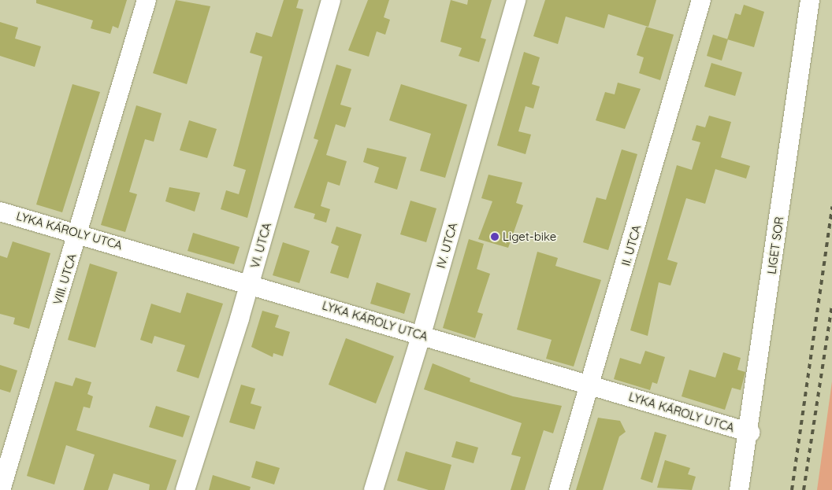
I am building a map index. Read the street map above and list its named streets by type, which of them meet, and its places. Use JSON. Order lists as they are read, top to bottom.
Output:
{
  "streets": {
    "street": [
      "LYKA KÁROLY UTCA",
      "VI. UTCA",
      "IV. UTCA",
      "II. UTCA",
      "LIGET SOR",
      "VIII. UTCA"
    ]
  },
  "crossings": [
    ["LYKA KÁROLY UTCA", "VI. UTCA"],
    ["LYKA KÁROLY UTCA", "IV. UTCA"],
    ["LYKA KÁROLY UTCA", "II. UTCA"],
    ["LYKA KÁROLY UTCA", "LIGET SOR"],
    ["LYKA KÁROLY UTCA", "VIII. UTCA"]
  ],
  "places": ["Liget-bike"]
}
